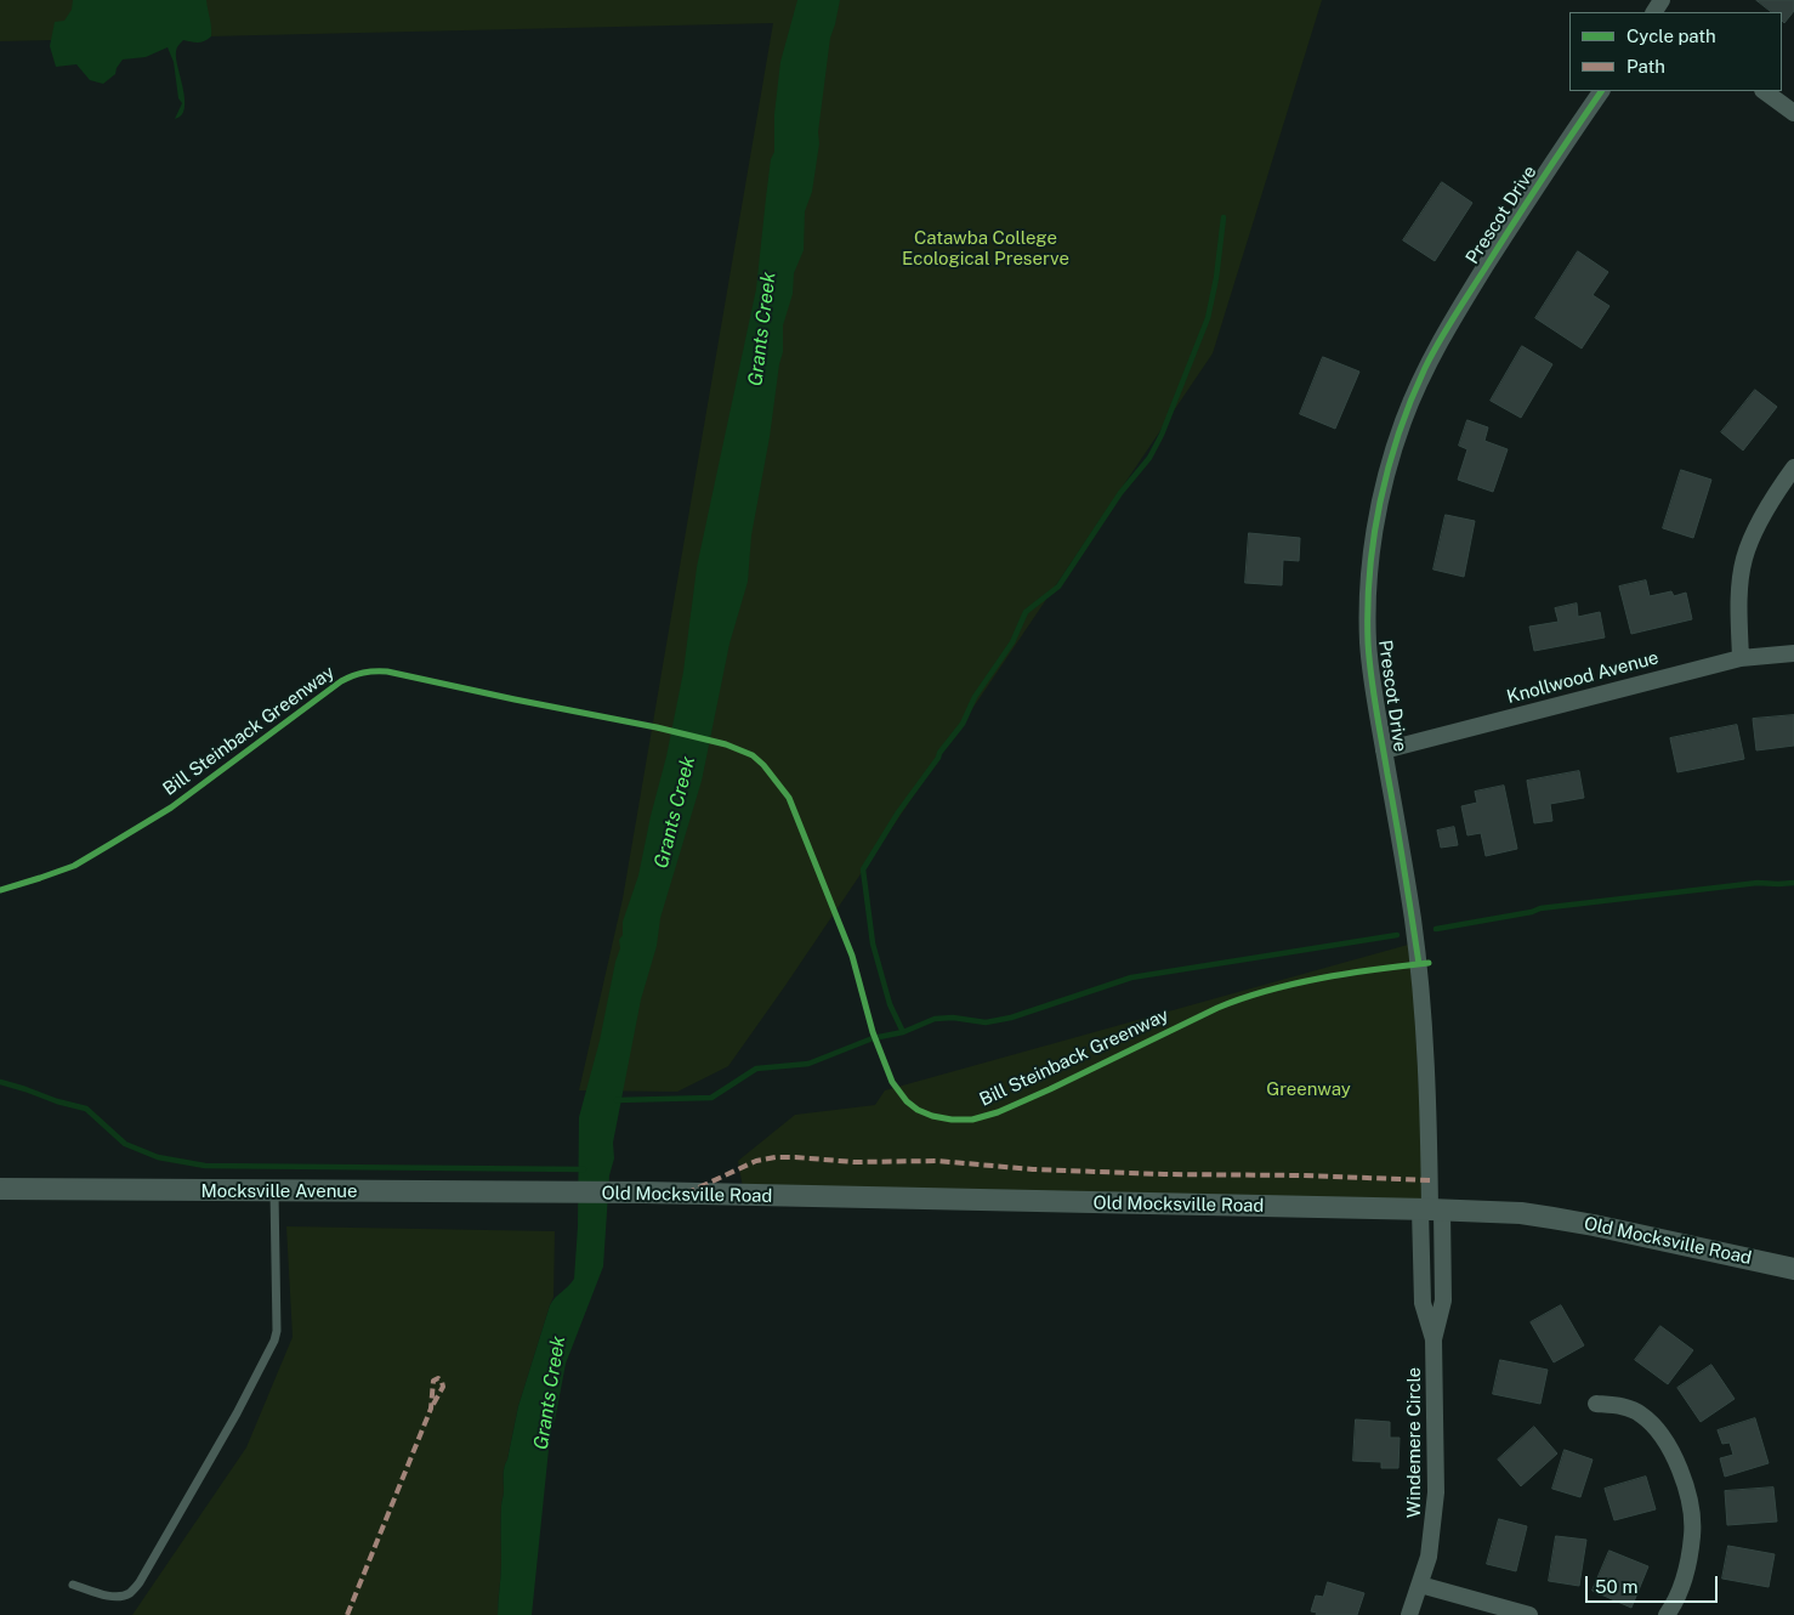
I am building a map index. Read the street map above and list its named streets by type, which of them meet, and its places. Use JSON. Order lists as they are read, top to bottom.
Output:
{
  "streets": {
    "street": [
      "Prescot Drive",
      "Knollwood Avenue",
      "Mocksville Avenue",
      "Old Mocksville Road",
      "Windemere Circle"
    ],
    "cycle path": ["Bill Steinback Greenway"]
  },
  "crossings": [
    ["Prescot Drive", "Knollwood Avenue"],
    ["Prescot Drive", "Old Mocksville Road"],
    ["Prescot Drive", "Windemere Circle"],
    ["Mocksville Avenue", "Old Mocksville Road"],
    ["Old Mocksville Road", "Windemere Circle"]
  ],
  "water": ["Grants Creek"],
  "parks": ["Catawba College Ecological Preserve", "Greenway"],
  "legend": ["Cycle path", "Path"],
  "scale_bar": "50 m"
}
